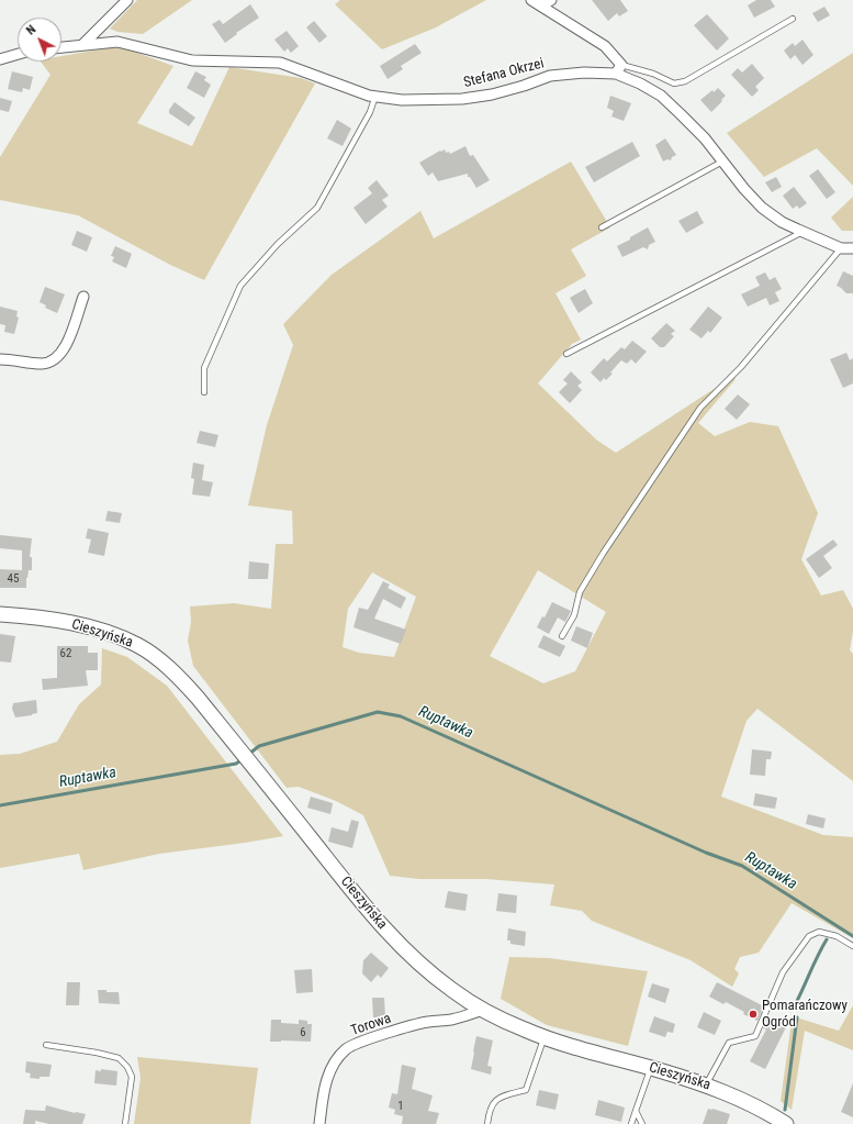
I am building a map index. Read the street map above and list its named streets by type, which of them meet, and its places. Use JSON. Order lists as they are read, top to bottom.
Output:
{
  "streets": {
    "main road": ["Cieszyńska"],
    "street": ["Stefana Okrzei", "Torowa"]
  },
  "crossings": [
    ["Cieszyńska", "Torowa"]
  ],
  "water": ["Ruptawka"],
  "places": ["Pomarańczowy Ogród"],
  "house_numbers": [
    "45",
    "62",
    "6",
    "1"
  ],
  "north": "top left"
}
